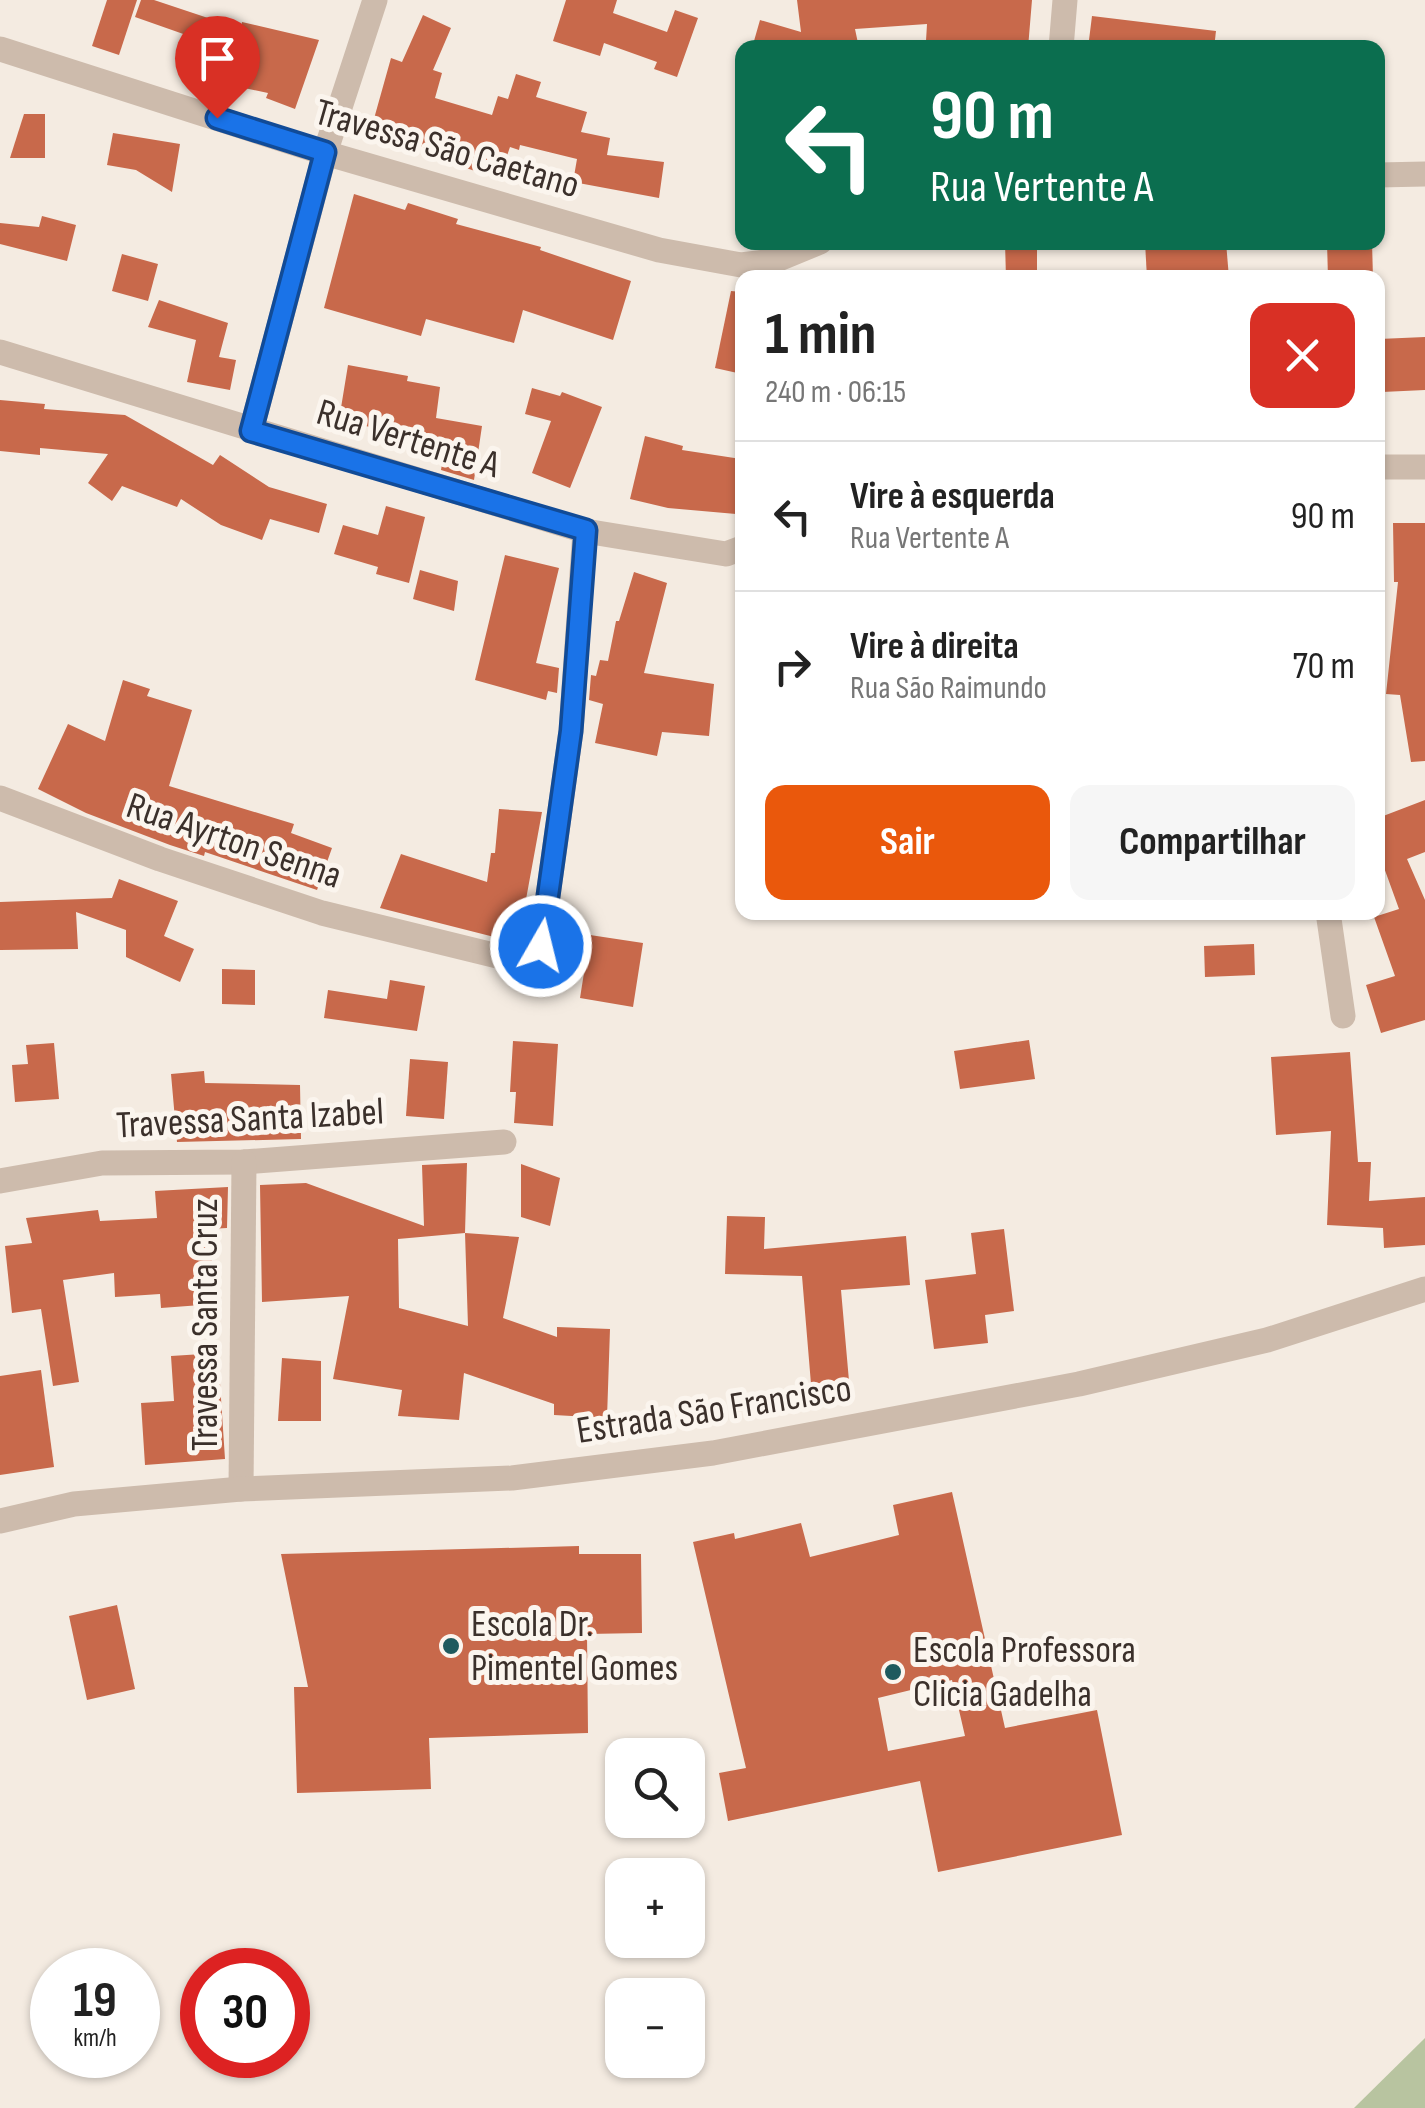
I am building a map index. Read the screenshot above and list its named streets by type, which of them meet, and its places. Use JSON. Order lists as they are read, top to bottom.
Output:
{
  "streets": {
    "street": [
      "Travessa São Caetano",
      "Rua Vertente A",
      "Rua Ayrton Senna",
      "Travessa Santa Izabel",
      "Travessa Santa Cruz",
      "Estrada São Francisco"
    ]
  },
  "crossings": [
    ["Rua Vertente A", "Rua Ayrton Senna"],
    ["Travessa Santa Izabel", "Travessa Santa Cruz"],
    ["Travessa Santa Cruz", "Estrada São Francisco"]
  ],
  "places": ["Escola Dr. Pimentel Gomes", "Escola Professora Clicia Gadelha"],
  "page": {
    "turn": ["90 m", "Rua Vertente A"],
    "heading": ["1 min", "240 m · 06:15"],
    "list": [
      {
        "name": "Vire à esquerda",
        "note": "Rua Vertente A",
        "value": "90 m"
      },
      {
        "name": "Vire à direita",
        "note": "Rua São Raimundo",
        "value": "70 m"
      }
    ],
    "buttons": ["Sair", "Compartilhar"],
    "map_buttons": ["+", "−"],
    "speed": "19 km/h",
    "limit": "30"
  }
}
